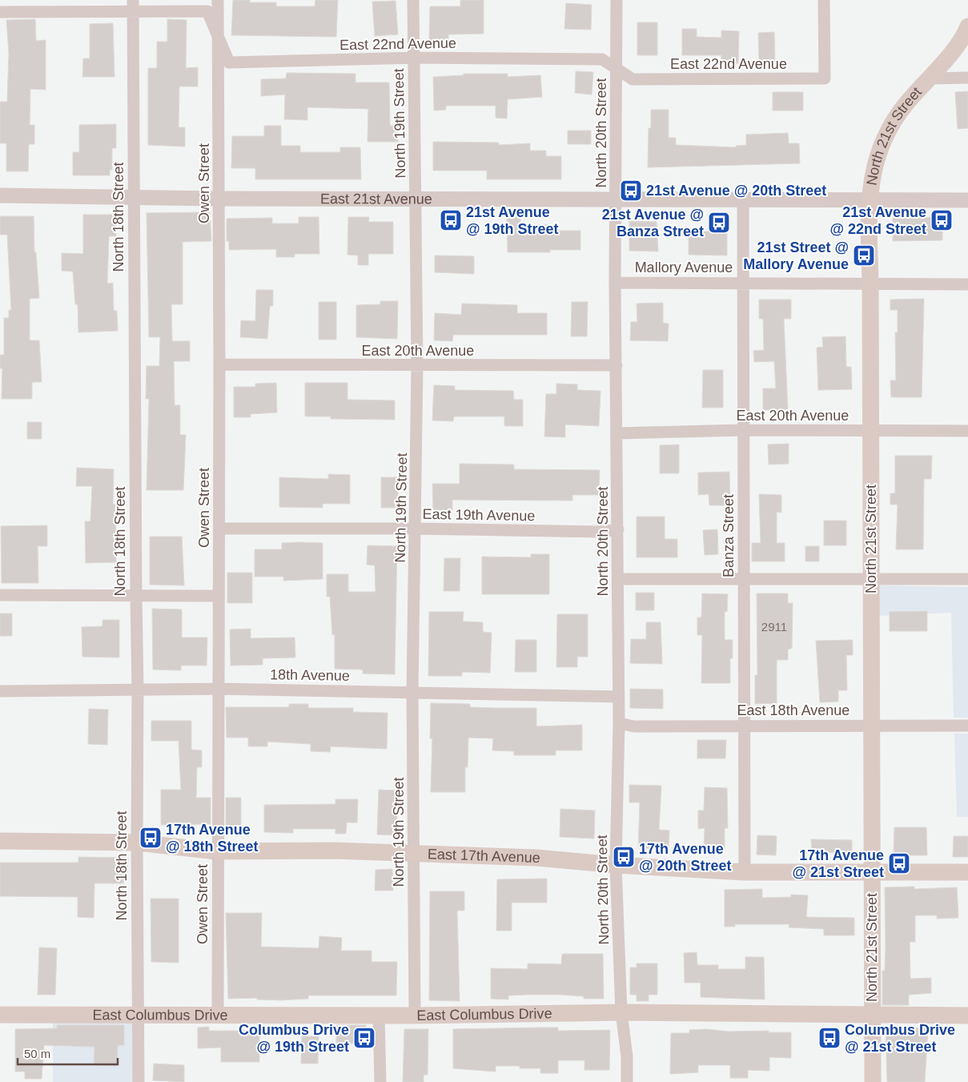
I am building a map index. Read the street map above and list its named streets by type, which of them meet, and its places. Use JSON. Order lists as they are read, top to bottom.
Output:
{
  "streets": {
    "main road": ["North 21st Street", "East 17th Avenue", "East Columbus Drive"],
    "street": [
      "East 22nd Avenue",
      "North 19th Street",
      "North 20th Street",
      "Owen Street",
      "East 21st Avenue",
      "North 18th Street",
      "Mallory Avenue",
      "East 20th Avenue",
      "East 19th Avenue",
      "Banza Street",
      "18th Avenue",
      "East 18th Avenue"
    ]
  },
  "crossings": [
    ["East 22nd Avenue", "North 19th Street"],
    ["East 22nd Avenue", "North 20th Street"],
    ["East 22nd Avenue", "Owen Street"],
    ["East 22nd Avenue", "North 18th Street"],
    ["North 19th Street", "East 21st Avenue"],
    ["North 19th Street", "East 20th Avenue"],
    ["North 19th Street", "East 19th Avenue"],
    ["North 19th Street", "18th Avenue"],
    ["North 19th Street", "East 17th Avenue"],
    ["North 19th Street", "East Columbus Drive"],
    ["North 20th Street", "East 21st Avenue"],
    ["North 20th Street", "Mallory Avenue"],
    ["North 20th Street", "East 20th Avenue"],
    ["North 20th Street", "East 19th Avenue"],
    ["North 20th Street", "18th Avenue"],
    ["North 20th Street", "East 18th Avenue"],
    ["North 20th Street", "East 17th Avenue"],
    ["North 20th Street", "East Columbus Drive"],
    ["North 21st Street", "East 21st Avenue"],
    ["North 21st Street", "Mallory Avenue"],
    ["North 21st Street", "East 20th Avenue"],
    ["North 21st Street", "East 18th Avenue"],
    ["North 21st Street", "East 17th Avenue"],
    ["North 21st Street", "East Columbus Drive"],
    ["Owen Street", "East 21st Avenue"],
    ["Owen Street", "East 20th Avenue"],
    ["Owen Street", "East 19th Avenue"],
    ["Owen Street", "18th Avenue"],
    ["Owen Street", "East 17th Avenue"],
    ["Owen Street", "East Columbus Drive"],
    ["East 21st Avenue", "North 18th Street"],
    ["East 21st Avenue", "Banza Street"],
    ["North 18th Street", "18th Avenue"],
    ["North 18th Street", "East 17th Avenue"],
    ["North 18th Street", "East Columbus Drive"],
    ["Mallory Avenue", "Banza Street"],
    ["East 20th Avenue", "Banza Street"],
    ["Banza Street", "East 18th Avenue"],
    ["Banza Street", "East 17th Avenue"]
  ],
  "places": {
    "bus stop": [
      "21st Avenue @ 20th Street",
      "21st Avenue @ 19th Street",
      "21st Avenue @ 22nd Street",
      "21st Avenue @ Banza Street",
      "21st Street @ Mallory Avenue",
      "17th Avenue @ 18th Street",
      "17th Avenue @ 20th Street",
      "17th Avenue @ 21st Street",
      "Columbus Drive @ 19th Street",
      "Columbus Drive @ 21st Street"
    ]
  },
  "house_numbers": ["2911"],
  "scale_bar": "50 m"
}
